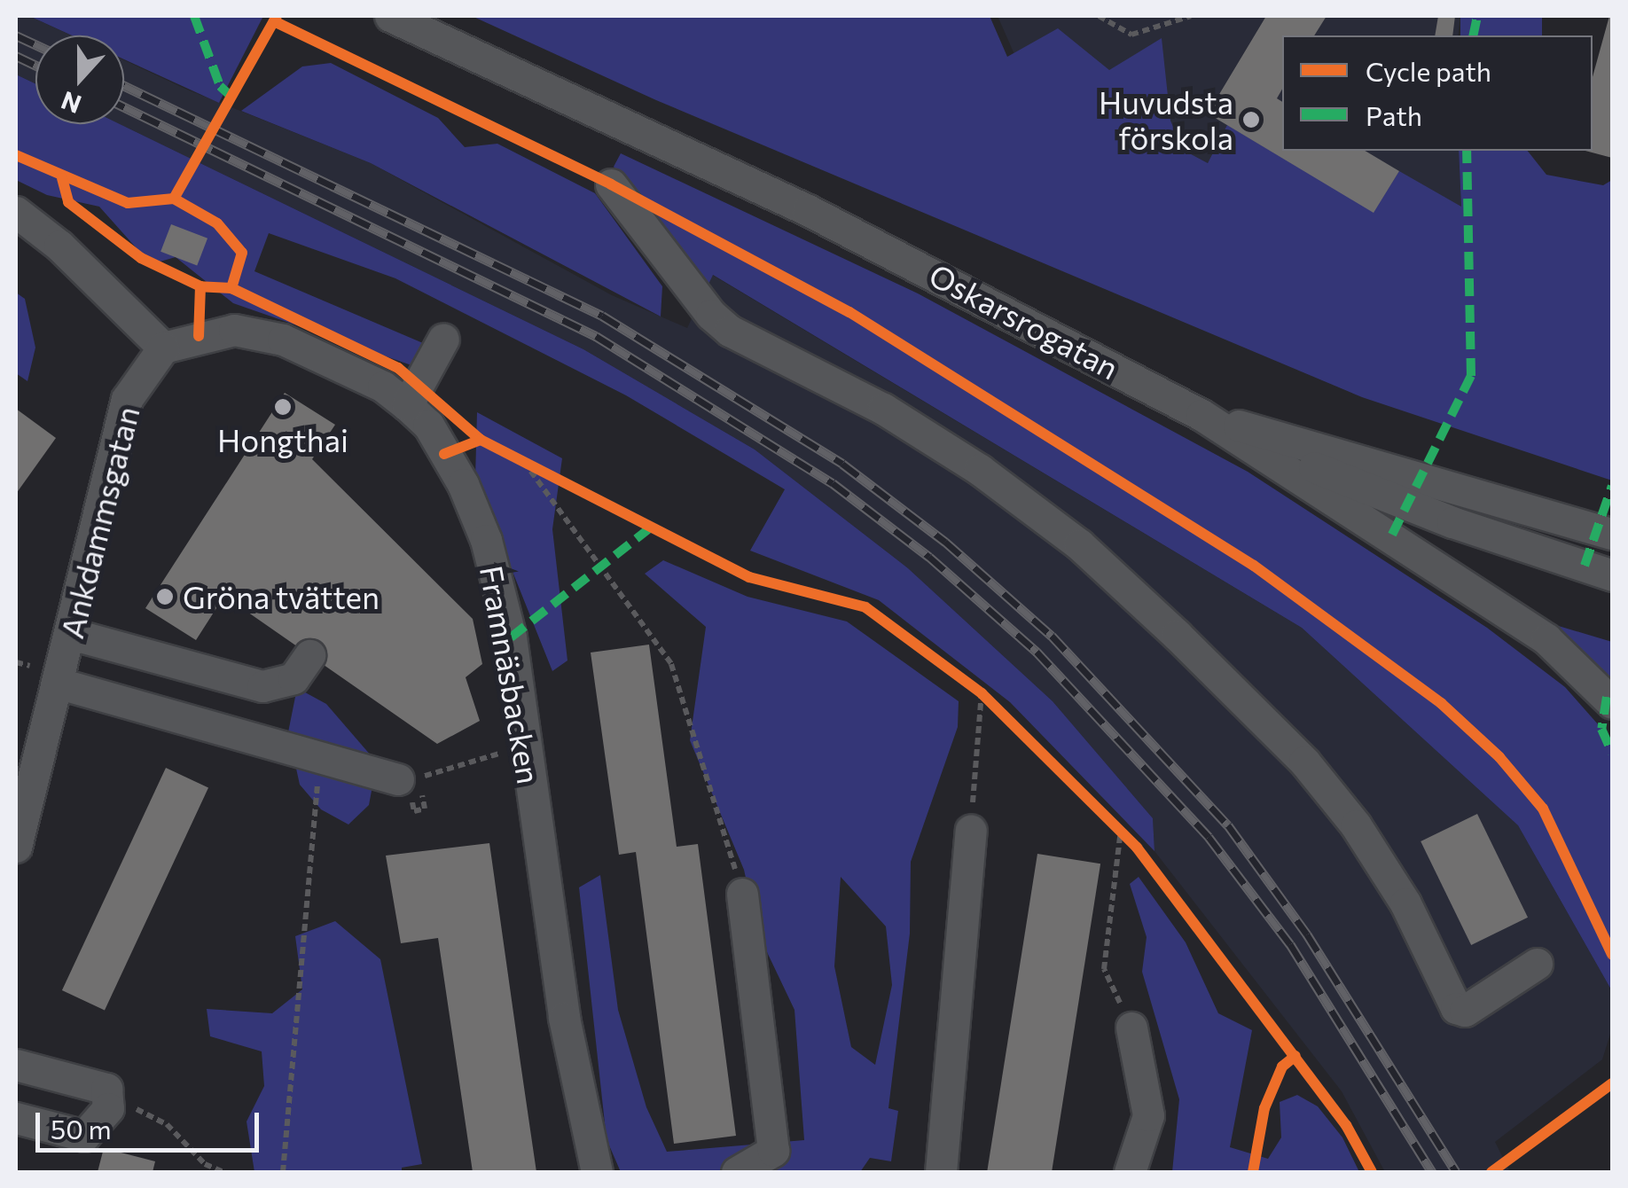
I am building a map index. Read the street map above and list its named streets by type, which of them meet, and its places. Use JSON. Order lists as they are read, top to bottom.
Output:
{
  "streets": {
    "street": ["Oskarsrogatan", "Ankdammsgatan", "Framnäsbacken"]
  },
  "crossings": [
    ["Ankdammsgatan", "Framnäsbacken"]
  ],
  "places": ["Huvudsta förskola", "Hongthai", "Gröna tvätten"],
  "legend": ["Cycle path", "Path"],
  "scale_bar": "50 m",
  "north": "bottom"
}
